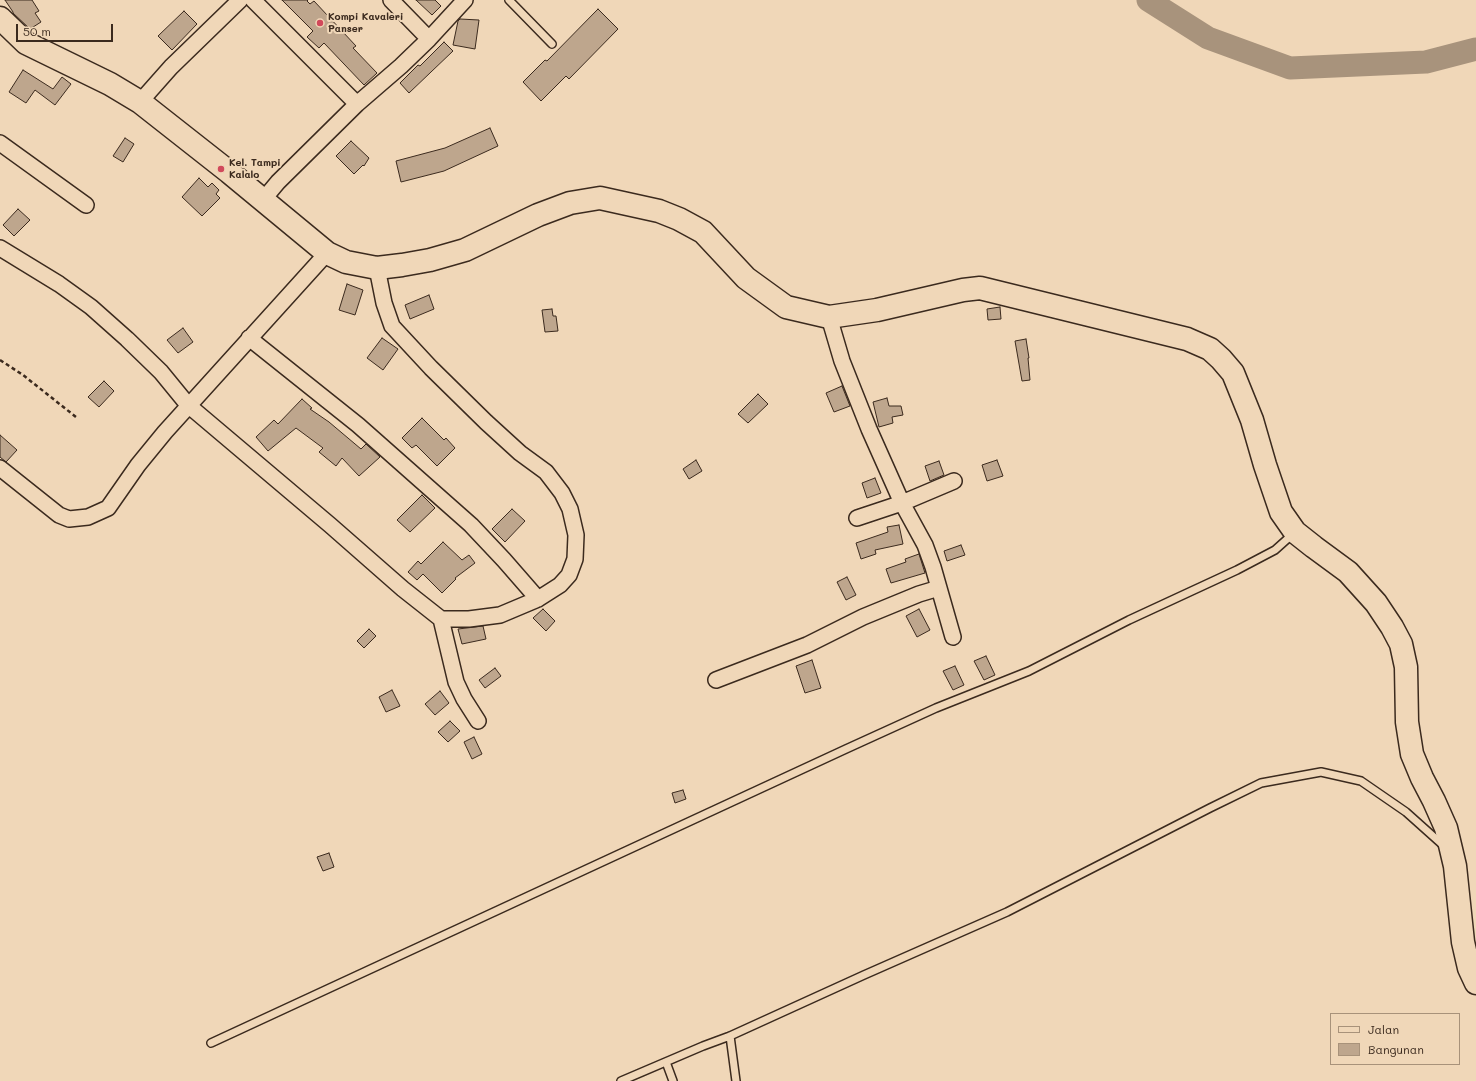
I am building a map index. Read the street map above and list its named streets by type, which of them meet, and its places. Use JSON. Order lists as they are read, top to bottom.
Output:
{
  "places": ["Kompi Kavaleri Panser", "Kel. Tampi Kalalo"],
  "legend": ["Jalan", "Bangunan"],
  "scale_bar": "50 m"
}
